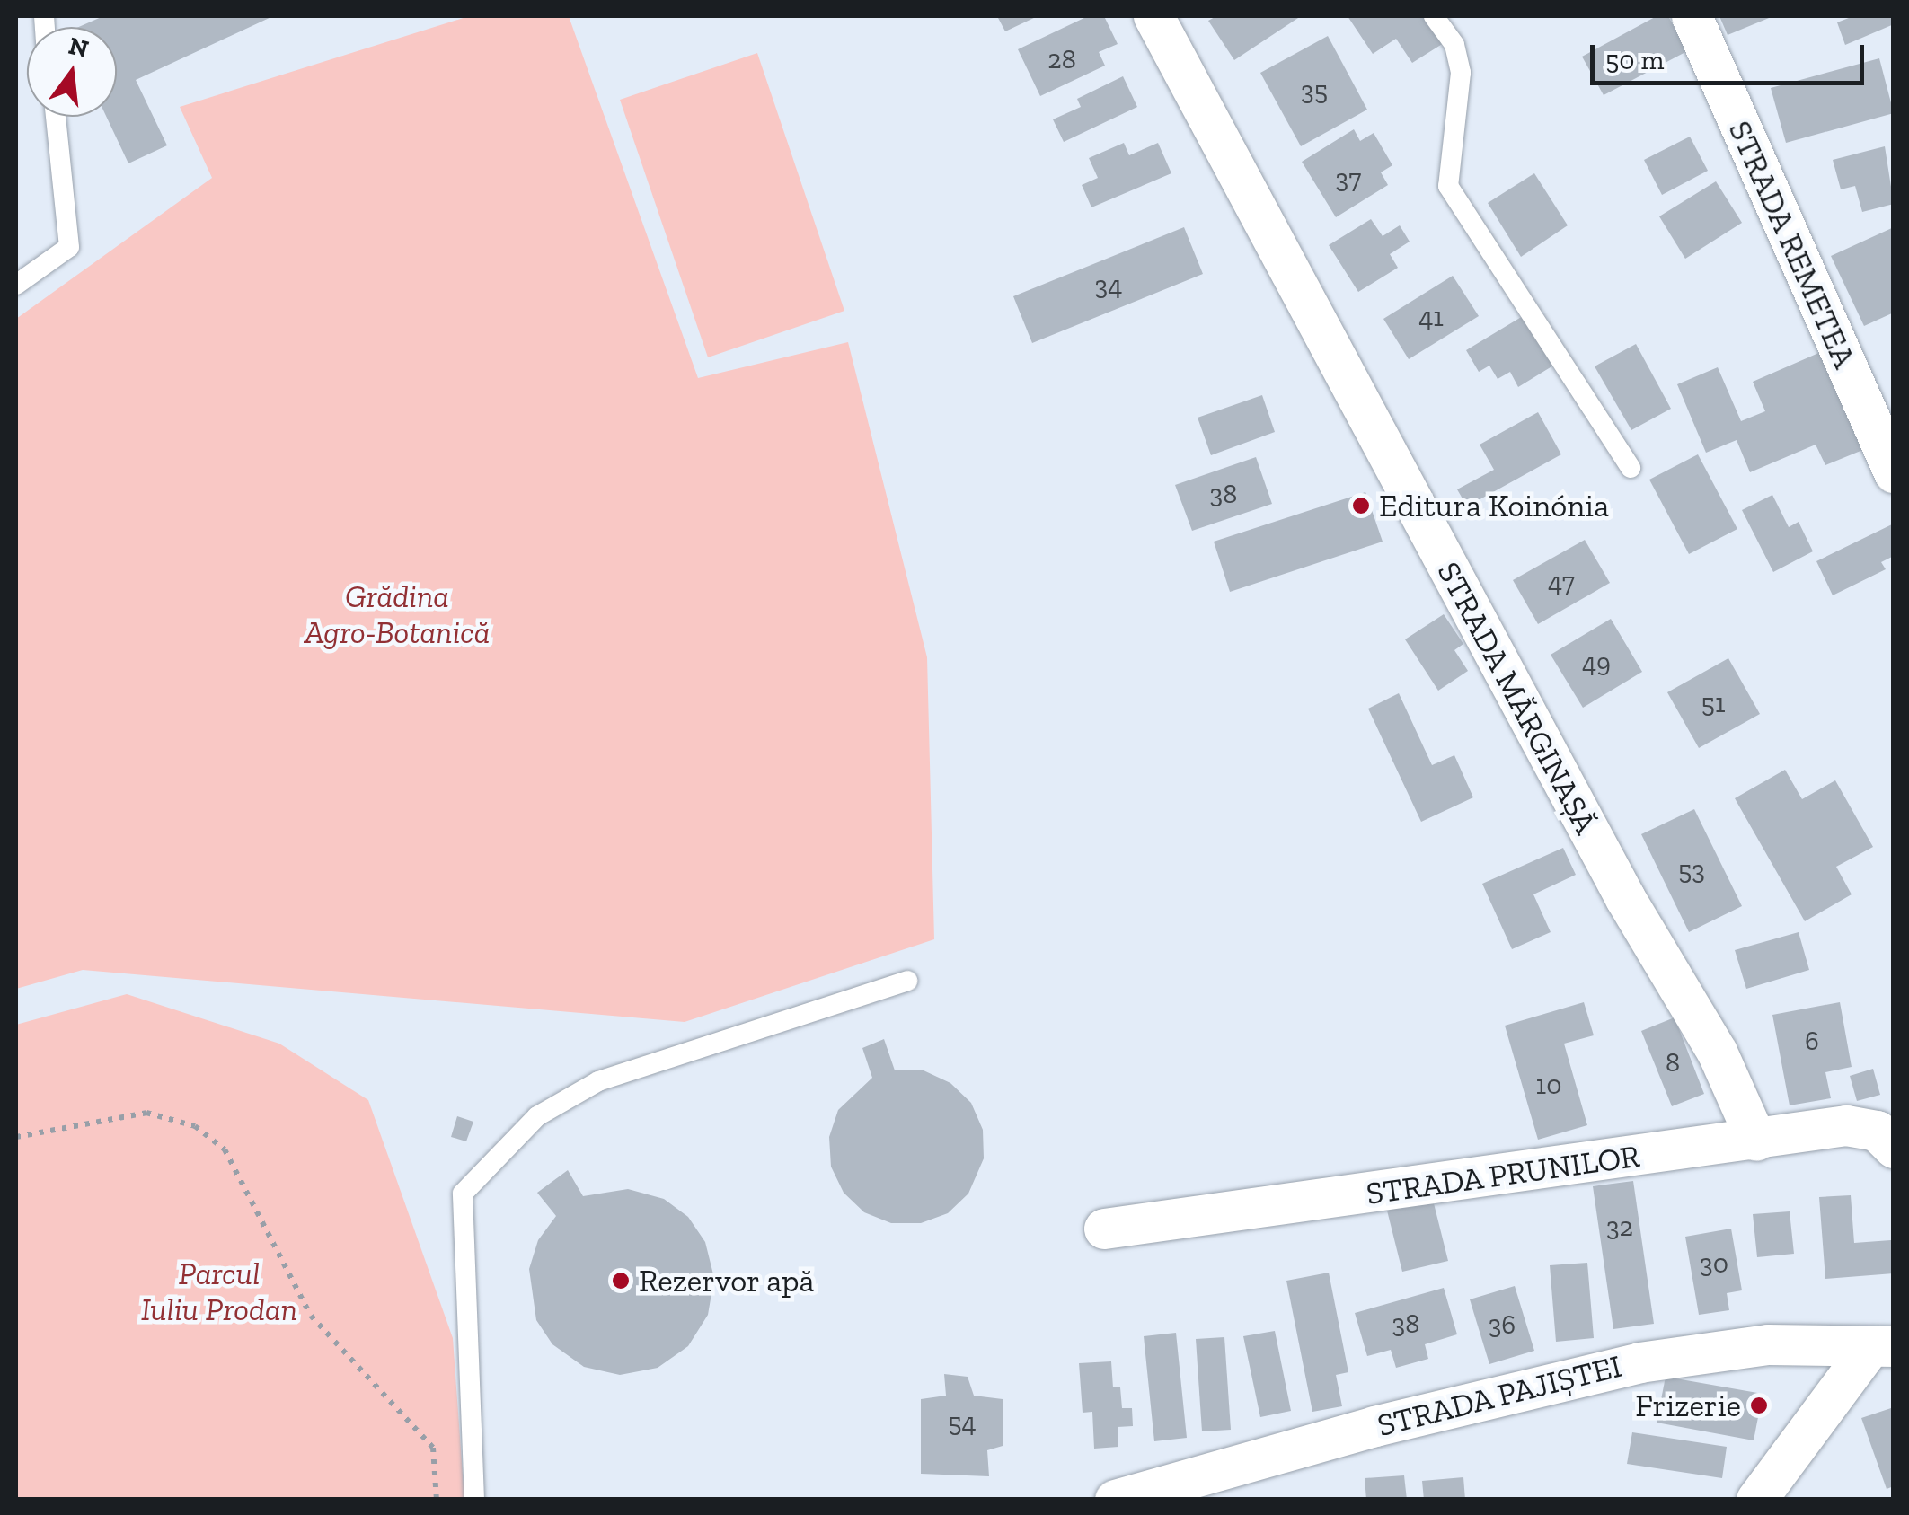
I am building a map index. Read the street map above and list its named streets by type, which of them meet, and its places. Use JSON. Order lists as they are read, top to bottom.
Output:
{
  "streets": {
    "street": [
      "STRADA REMETEA",
      "STRADA MĂRGINAȘĂ",
      "STRADA PRUNILOR",
      "STRADA PAJIȘTEI"
    ]
  },
  "crossings": [
    ["STRADA MĂRGINAȘĂ", "STRADA PRUNILOR"]
  ],
  "parks": ["Grădina Agro-Botanică", "Parcul Iuliu Prodan"],
  "places": ["Editura Koinónia", "Rezervor apă", "Frizerie"],
  "house_numbers": [
    "28",
    "35",
    "37",
    "34",
    "41",
    "38",
    "47",
    "49",
    "51",
    "53",
    "6",
    "8",
    "10",
    "32",
    "30",
    "38",
    "36",
    "54"
  ],
  "scale_bar": "50 m",
  "north": "top"
}
